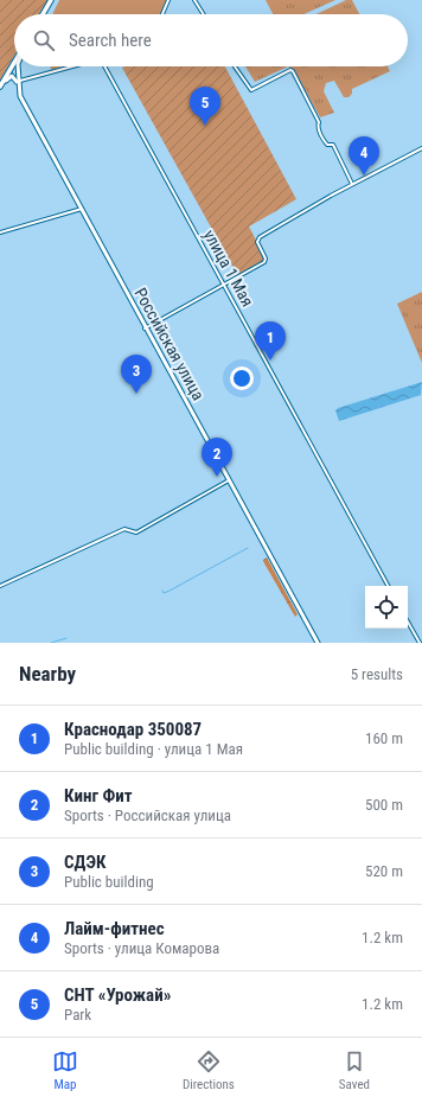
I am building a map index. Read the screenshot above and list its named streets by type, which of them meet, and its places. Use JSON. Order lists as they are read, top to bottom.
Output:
{
  "streets": {
    "main road": ["Российская улица"],
    "street": ["улица 1 Мая"]
  },
  "page": {
    "search": "Search here",
    "pins": [
      "5",
      "4",
      "1",
      "3",
      "2"
    ],
    "heading": ["Nearby", "5 results"],
    "list": [
      {
        "mark": "1",
        "name": "Краснодар 350087",
        "note": "Public building · улица 1 Мая",
        "value": "160 m"
      },
      {
        "mark": "2",
        "name": "Кинг Фит",
        "note": "Sports · Российская улица",
        "value": "500 m"
      },
      {
        "mark": "3",
        "name": "СДЭК",
        "note": "Public building",
        "value": "520 m"
      },
      {
        "mark": "4",
        "name": "Лайм-фитнес",
        "note": "Sports · улица Комарова",
        "value": "1.2 km"
      },
      {
        "mark": "5",
        "name": "СНТ «Урожай»",
        "note": "Park",
        "value": "1.2 km"
      }
    ],
    "nav": ["Map", "Directions", "Saved"]
  }
}
